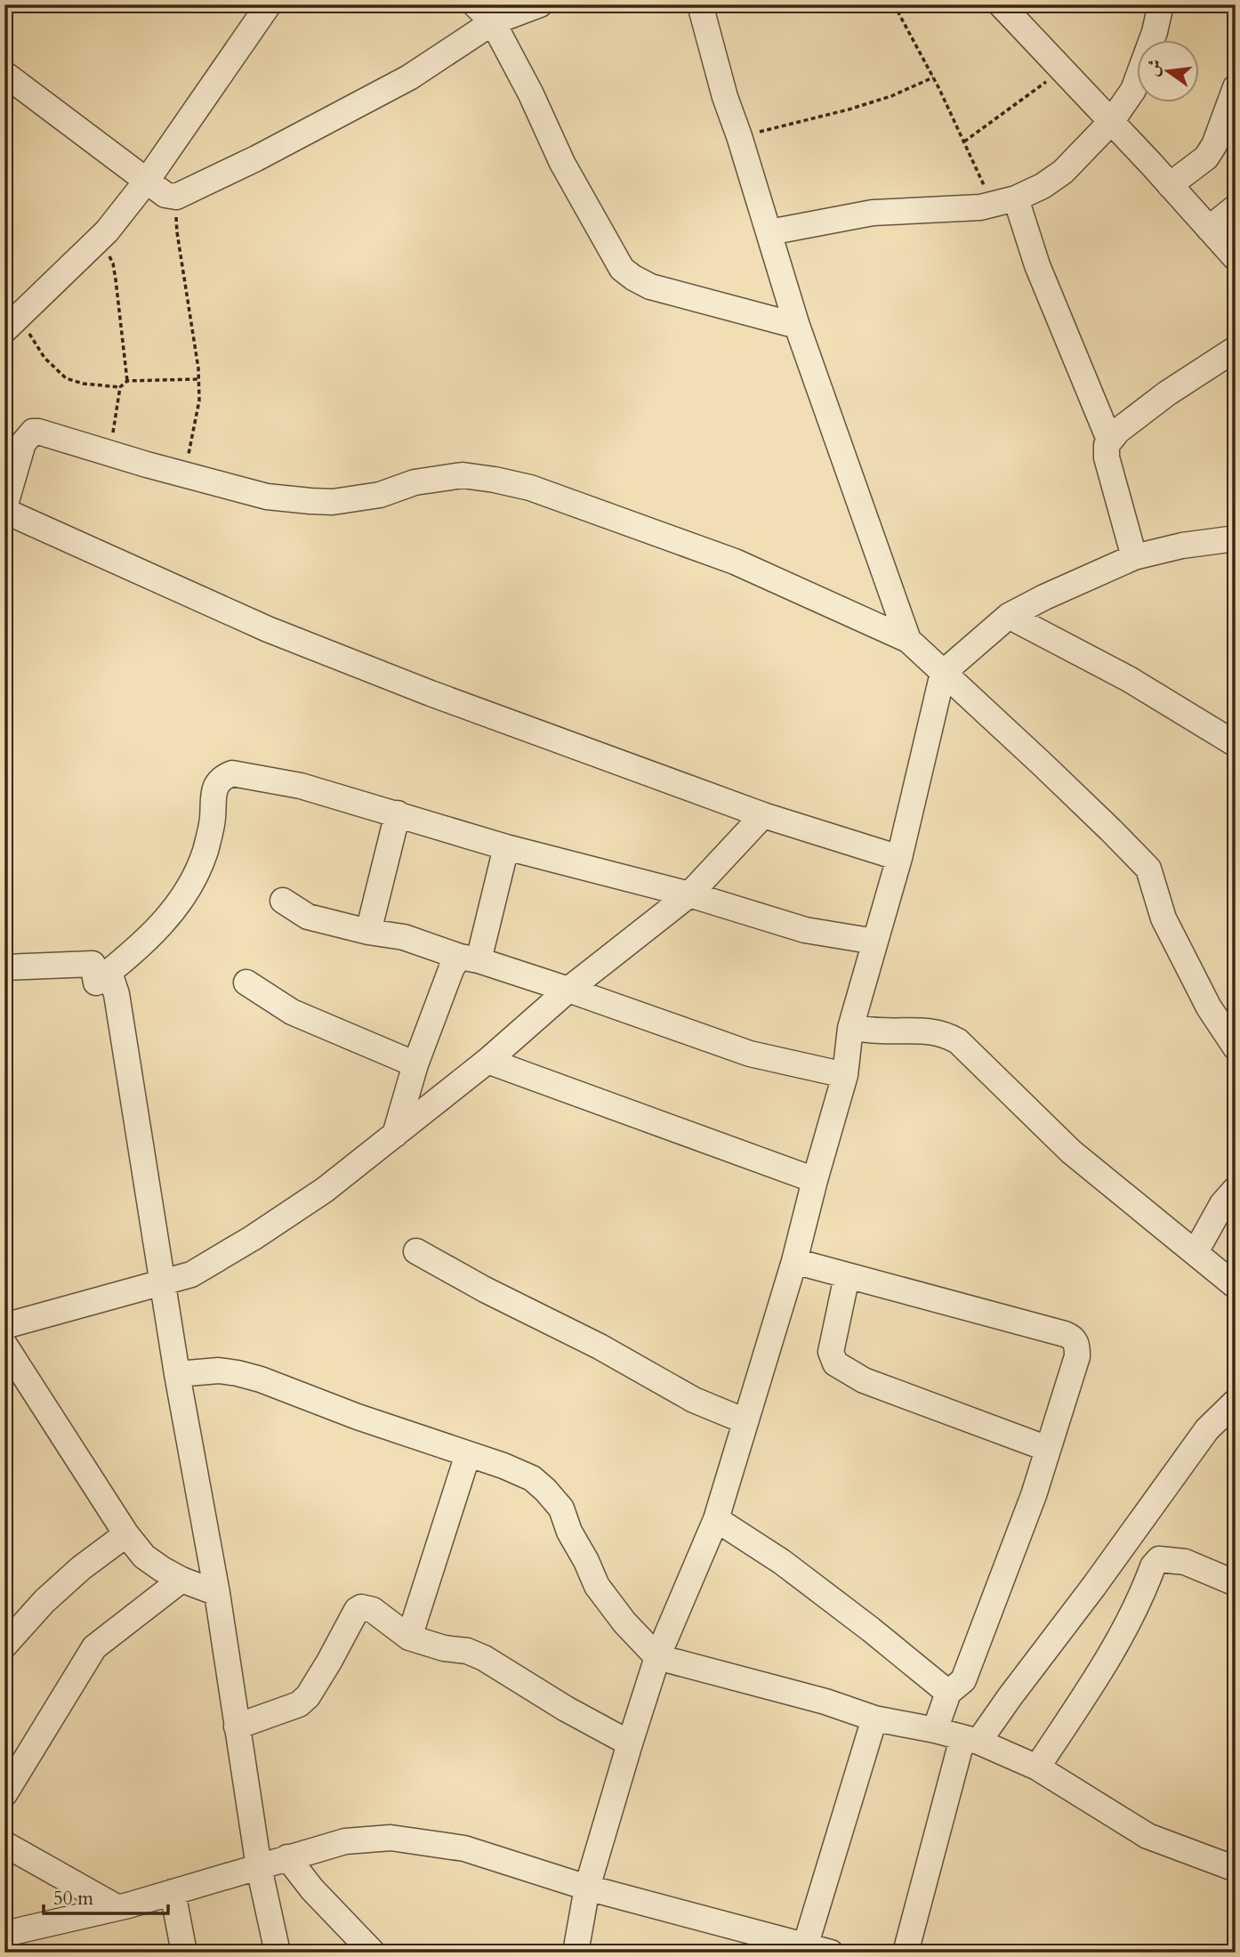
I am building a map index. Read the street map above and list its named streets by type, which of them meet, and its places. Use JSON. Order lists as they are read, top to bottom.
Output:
{
  "scale_bar": "50 m",
  "north": "left"
}
